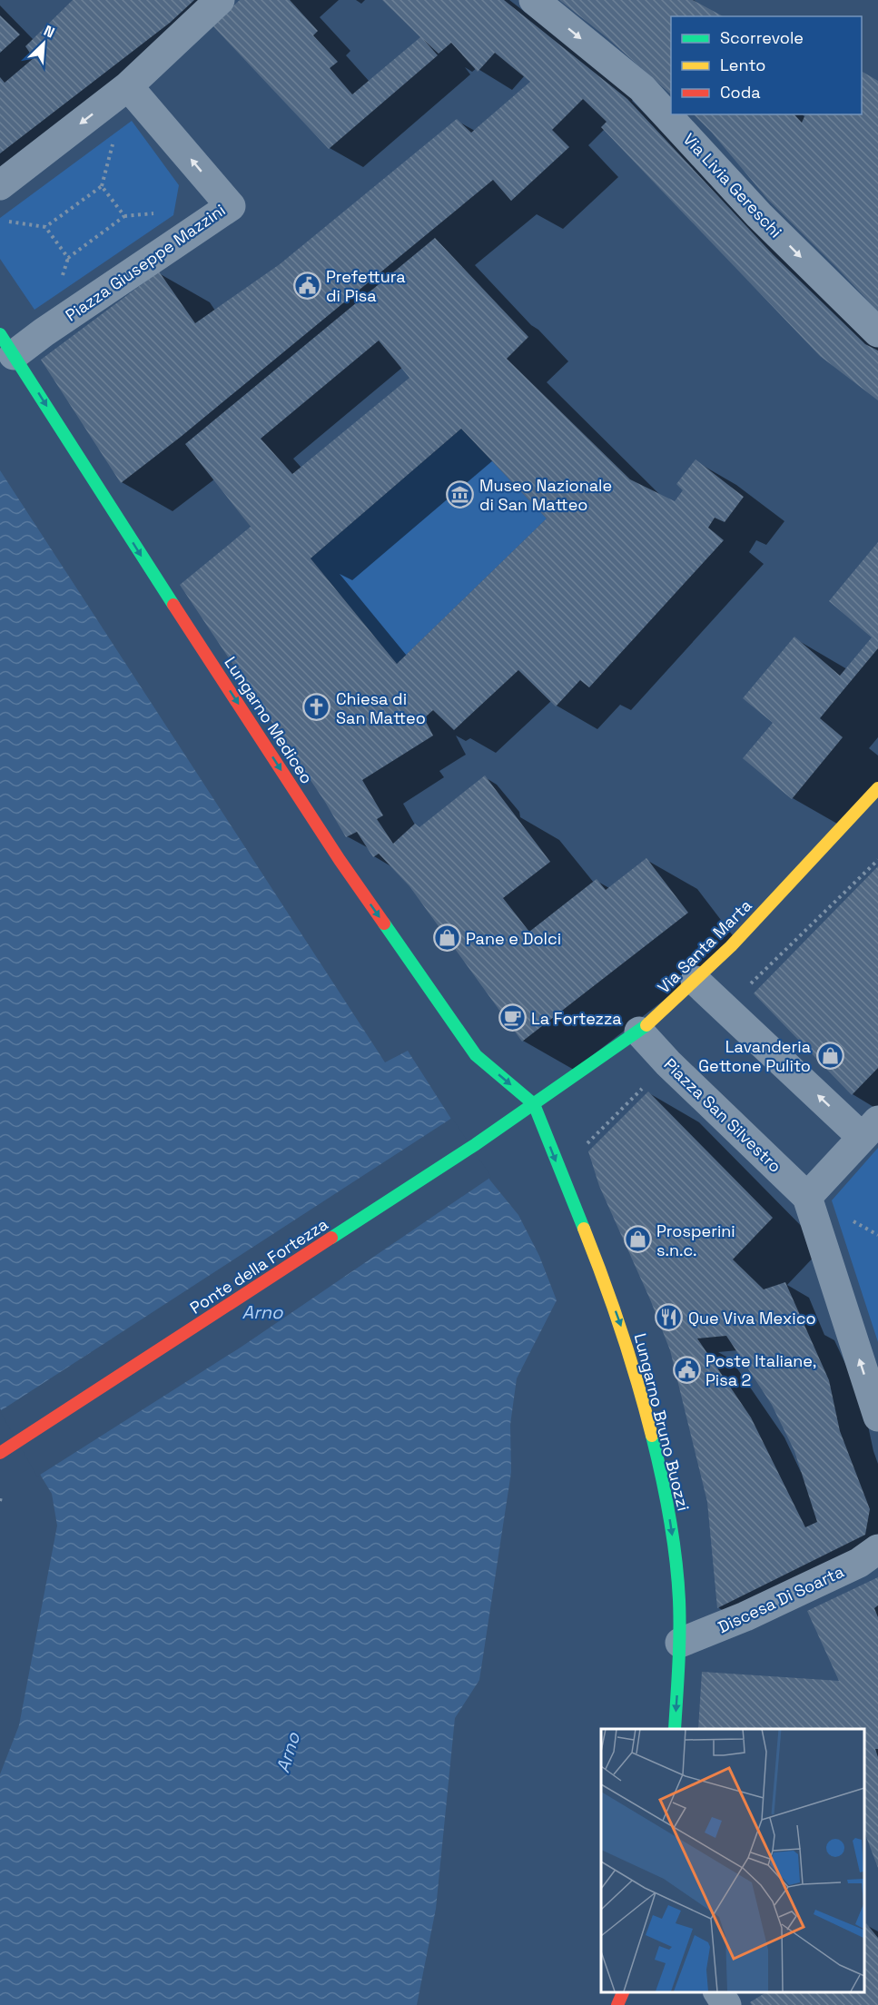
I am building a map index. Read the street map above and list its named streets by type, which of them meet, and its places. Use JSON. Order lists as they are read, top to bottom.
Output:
{
  "streets": {
    "street": [
      "Via Livia Gereschi",
      "Piazza Giuseppe Mazzini",
      "Lungarno Mediceo",
      "Via Santa Marta",
      "Piazza San Silvestro",
      "Ponte della Fortezza",
      "Lungarno Bruno Buozzi",
      "Discesa Di Soarta"
    ]
  },
  "crossings": [
    ["Piazza Giuseppe Mazzini", "Lungarno Mediceo"],
    ["Lungarno Mediceo", "Via Santa Marta"],
    ["Lungarno Mediceo", "Ponte della Fortezza"],
    ["Lungarno Mediceo", "Lungarno Bruno Buozzi"],
    ["Via Santa Marta", "Piazza San Silvestro"],
    ["Via Santa Marta", "Ponte della Fortezza"],
    ["Via Santa Marta", "Lungarno Bruno Buozzi"],
    ["Ponte della Fortezza", "Lungarno Bruno Buozzi"],
    ["Lungarno Bruno Buozzi", "Discesa Di Soarta"]
  ],
  "one_way": [
    "Via Livia Gereschi",
    "Lungarno Mediceo",
    "Piazza San Silvestro",
    "Lungarno Bruno Buozzi"
  ],
  "water": ["Arno"],
  "places": {
    "public building": ["Prefettura di Pisa", "Poste Italiane, Pisa 2"],
    "museum": ["Museo Nazionale di San Matteo"],
    "church": ["Chiesa di San Matteo"],
    "shop": ["Pane e Dolci", "Lavanderia Gettone Pulito", "Prosperini s.n.c."],
    "cafe": ["La Fortezza"],
    "restaurant": ["Que Viva Mexico"]
  },
  "legend": ["Scorrevole", "Lento", "Coda"],
  "north": "top right"
}
